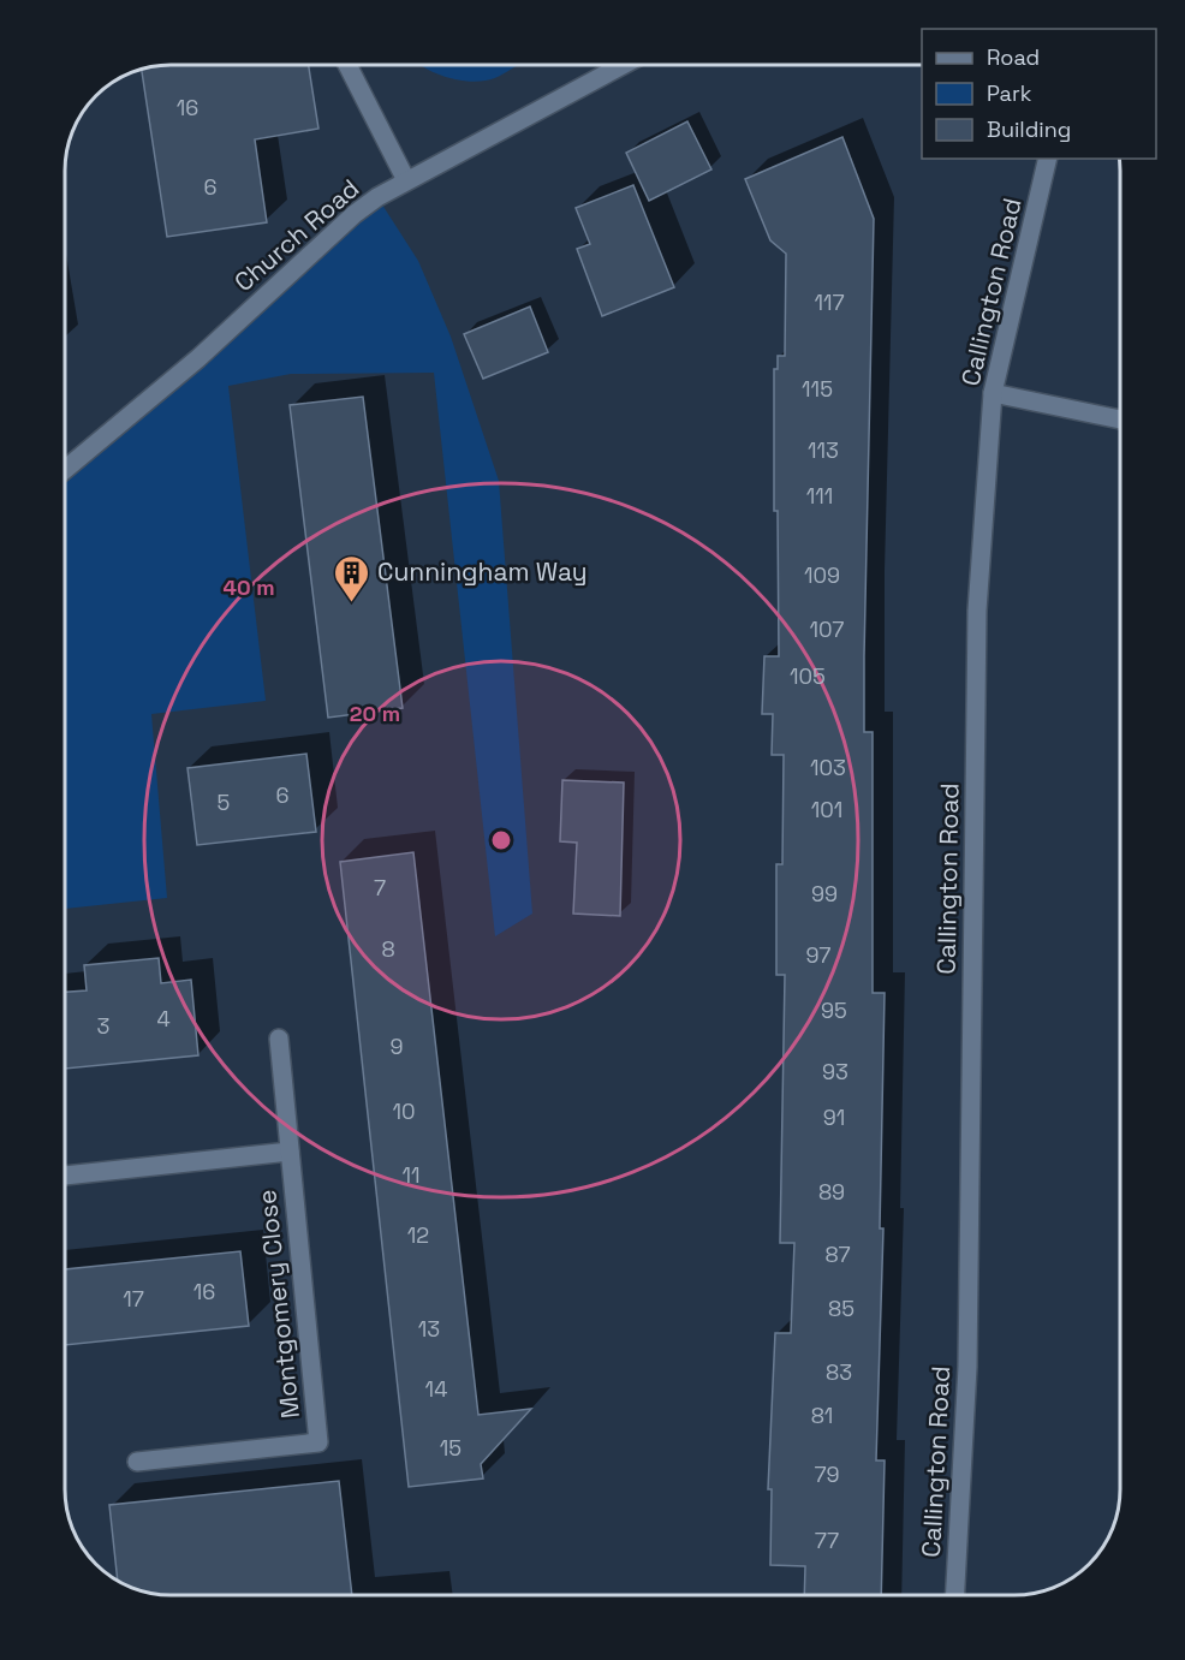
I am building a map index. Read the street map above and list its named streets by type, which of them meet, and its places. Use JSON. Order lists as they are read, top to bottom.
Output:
{
  "streets": {
    "street": ["Church Road", "Callington Road", "Montgomery Close"]
  },
  "places": {
    "building": ["Cunningham Way"]
  },
  "house_numbers": [
    "16",
    "6",
    "117",
    "115",
    "113",
    "111",
    "109",
    "107",
    "105",
    "103",
    "6",
    "5",
    "101",
    "7",
    "99",
    "8",
    "97",
    "95",
    "4",
    "3",
    "9",
    "93",
    "10",
    "91",
    "11",
    "89",
    "12",
    "87",
    "16",
    "17",
    "85",
    "13",
    "83",
    "14",
    "81",
    "15",
    "79",
    "77"
  ],
  "legend": ["Road", "Park", "Building"],
  "rings": ["40 m", "20 m"]
}
